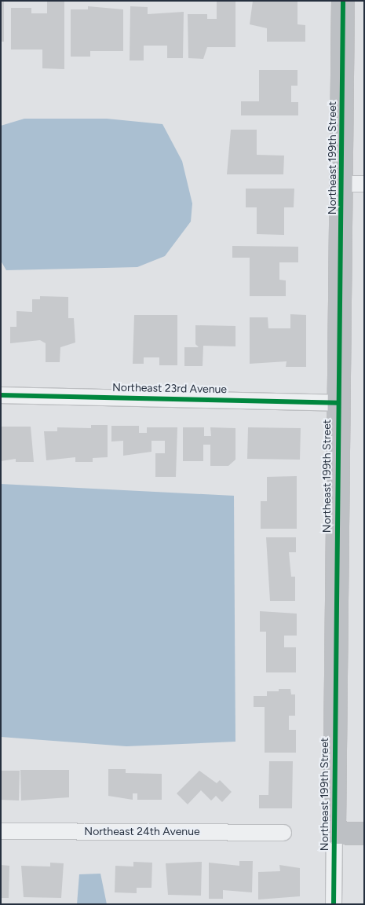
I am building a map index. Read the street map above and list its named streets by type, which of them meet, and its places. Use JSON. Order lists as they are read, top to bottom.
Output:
{
  "streets": {
    "street": ["Northeast 199th Street", "Northeast 23rd Avenue", "Northeast 24th Avenue"]
  },
  "crossings": [
    ["Northeast 199th Street", "Northeast 23rd Avenue"]
  ]
}
